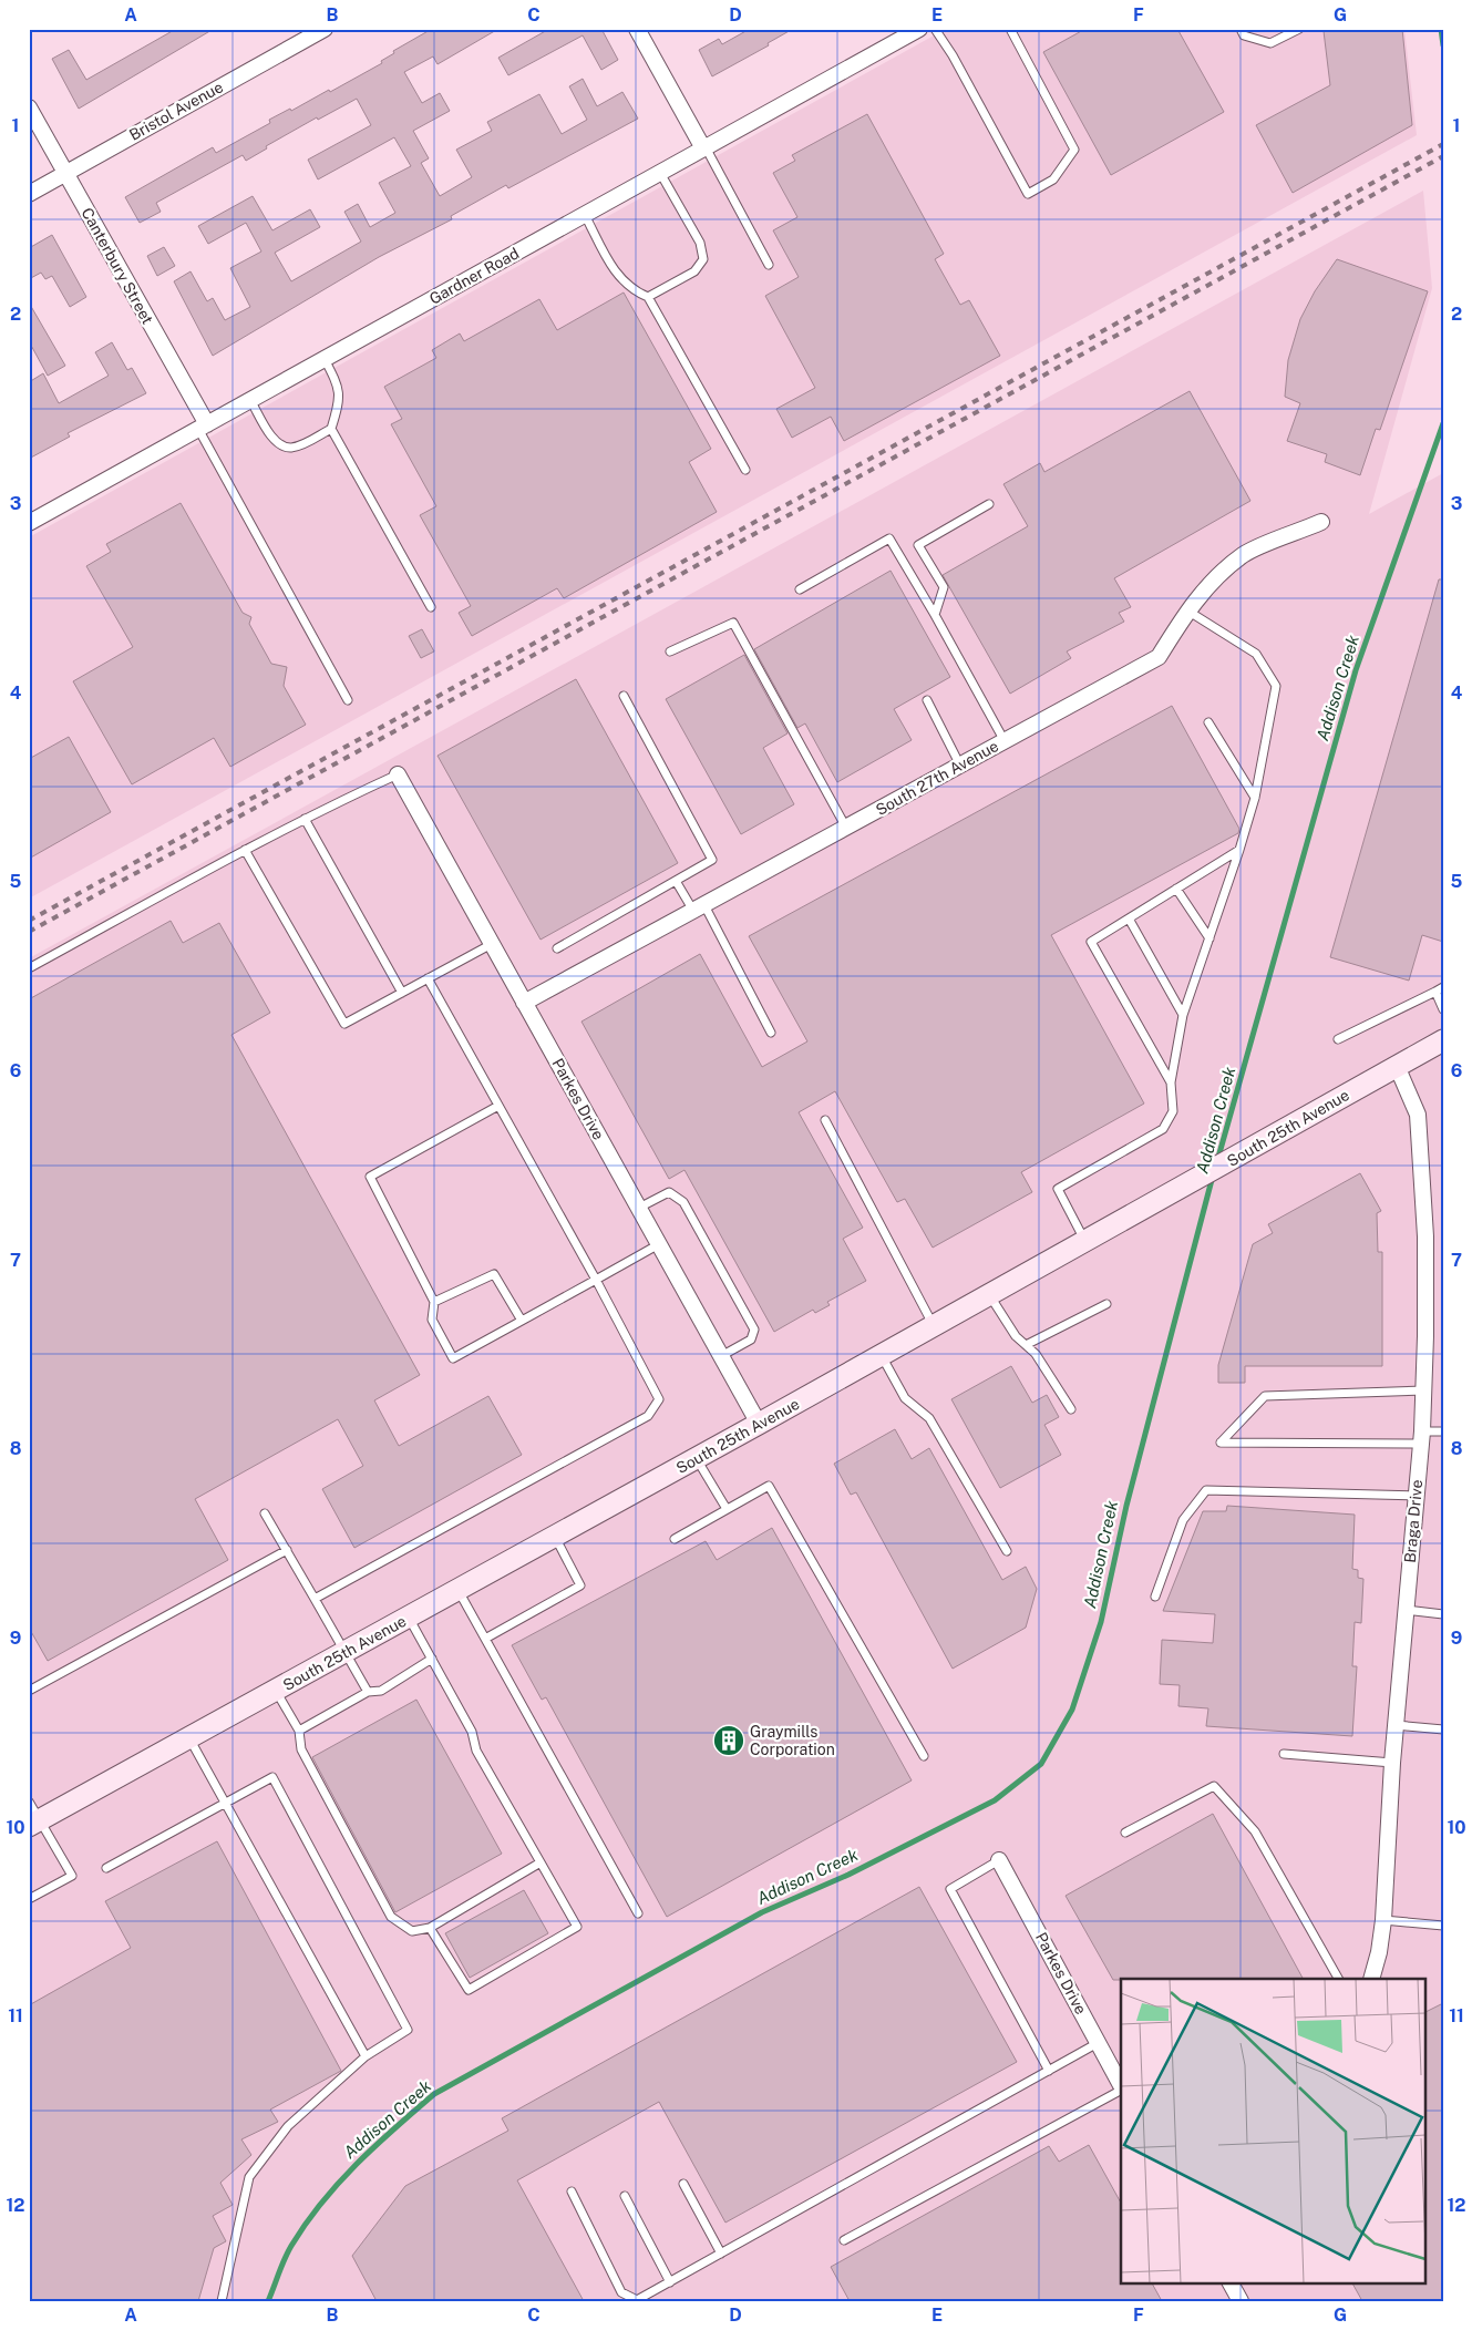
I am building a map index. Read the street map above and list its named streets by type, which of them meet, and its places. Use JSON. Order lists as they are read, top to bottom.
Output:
{
  "streets": {
    "main road": ["South 25th Avenue"],
    "street": [
      "Bristol Avenue",
      "Canterbury Street",
      "Gardner Road",
      "South 27th Avenue",
      "Parkes Drive",
      "Braga Drive"
    ]
  },
  "crossings": [
    ["Bristol Avenue", "Canterbury Street"],
    ["Canterbury Street", "Gardner Road"],
    ["South 27th Avenue", "Parkes Drive"],
    ["Parkes Drive", "South 25th Avenue"],
    ["South 25th Avenue", "Braga Drive"]
  ],
  "water": ["Addison Creek"],
  "places": {
    "building": ["Graymills Corporation"]
  },
  "grid": {
    "columns": [
      "A",
      "B",
      "C",
      "D",
      "E",
      "F",
      "G"
    ],
    "rows": [
      "1",
      "2",
      "3",
      "4",
      "5",
      "6",
      "7",
      "8",
      "9",
      "10",
      "11",
      "12"
    ]
  }
}
